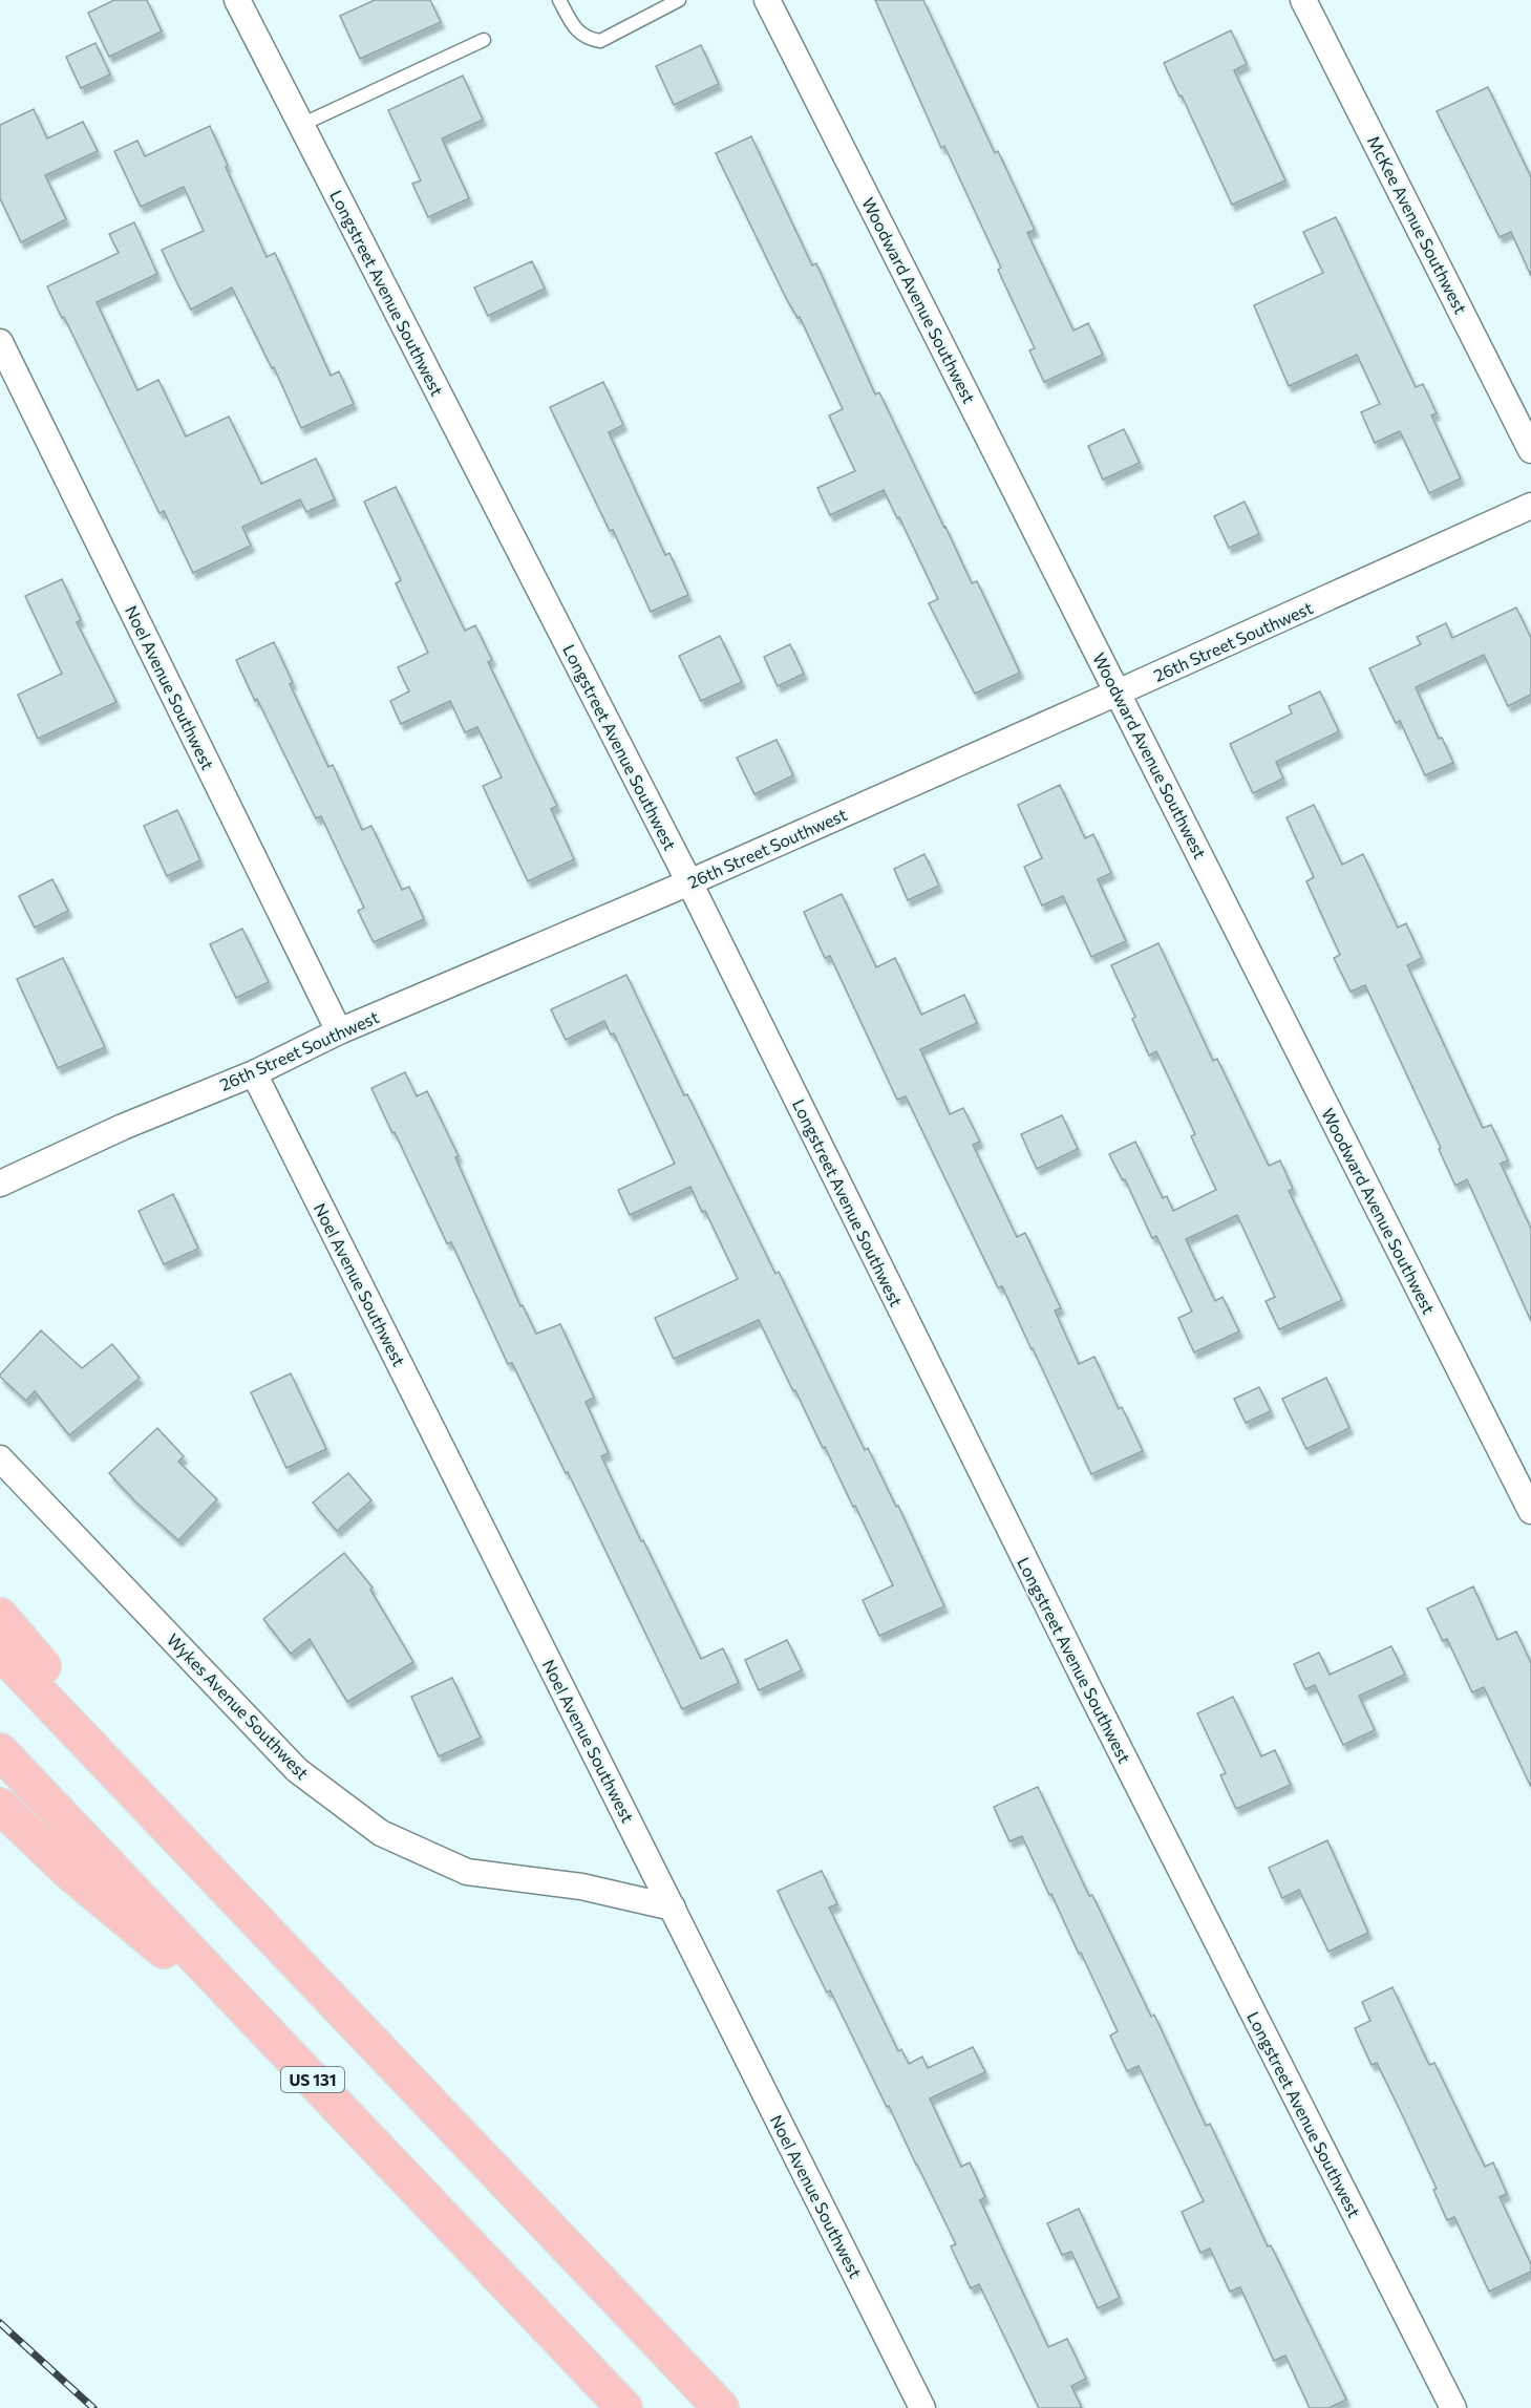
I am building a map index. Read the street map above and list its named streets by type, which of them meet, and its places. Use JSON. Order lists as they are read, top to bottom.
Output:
{
  "streets": {
    "highway": ["US 131"],
    "street": [
      "McKee Avenue Southwest",
      "Longstreet Avenue Southwest",
      "Woodward Avenue Southwest",
      "26th Street Southwest",
      "Noel Avenue Southwest",
      "Wykes Avenue Southwest"
    ]
  },
  "crossings": [
    ["Longstreet Avenue Southwest", "26th Street Southwest"],
    ["Woodward Avenue Southwest", "26th Street Southwest"],
    ["26th Street Southwest", "Noel Avenue Southwest"],
    ["Noel Avenue Southwest", "Wykes Avenue Southwest"]
  ]
}
